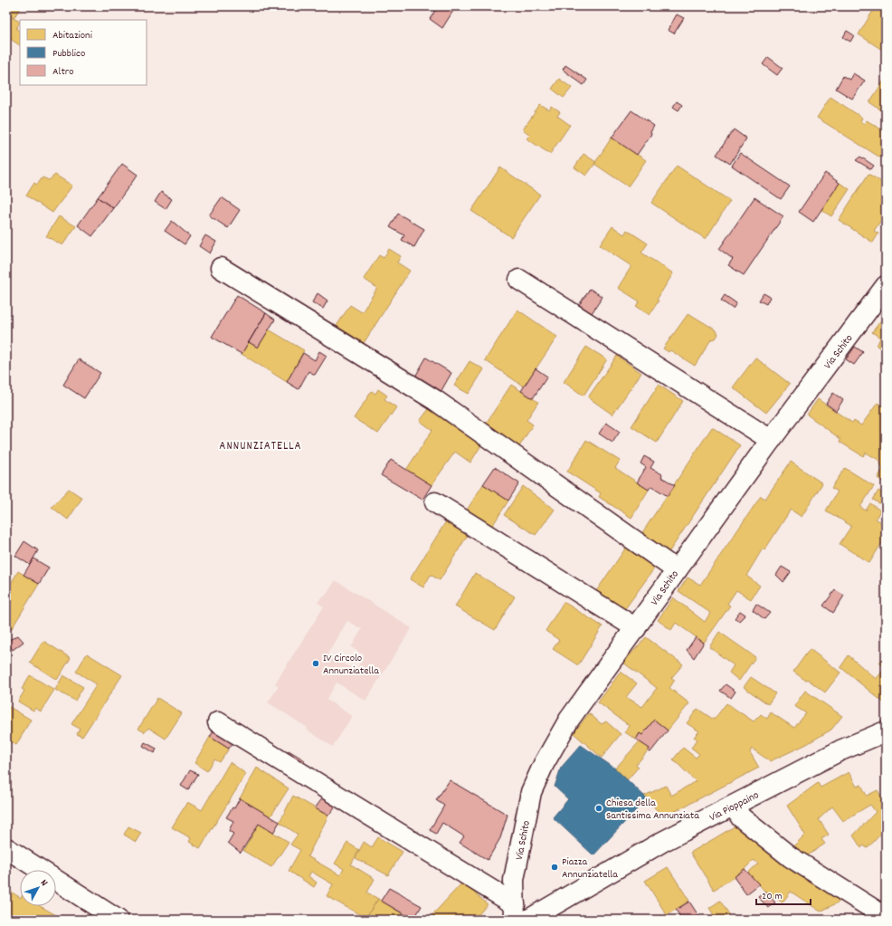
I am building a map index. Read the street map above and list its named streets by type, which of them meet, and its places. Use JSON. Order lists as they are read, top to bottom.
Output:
{
  "streets": {
    "street": ["Via Schito", "Via Pioppaino"]
  },
  "districts": ["ANNUNZIATELLA"],
  "places": ["IV Circolo Annunziatella", "Chiesa della Santissima Annunziata", "Piazza Annunziatella"],
  "legend": ["Abitazioni", "Pubblico", "Altro"],
  "scale_bar": "20 m",
  "north": "top right"
}
